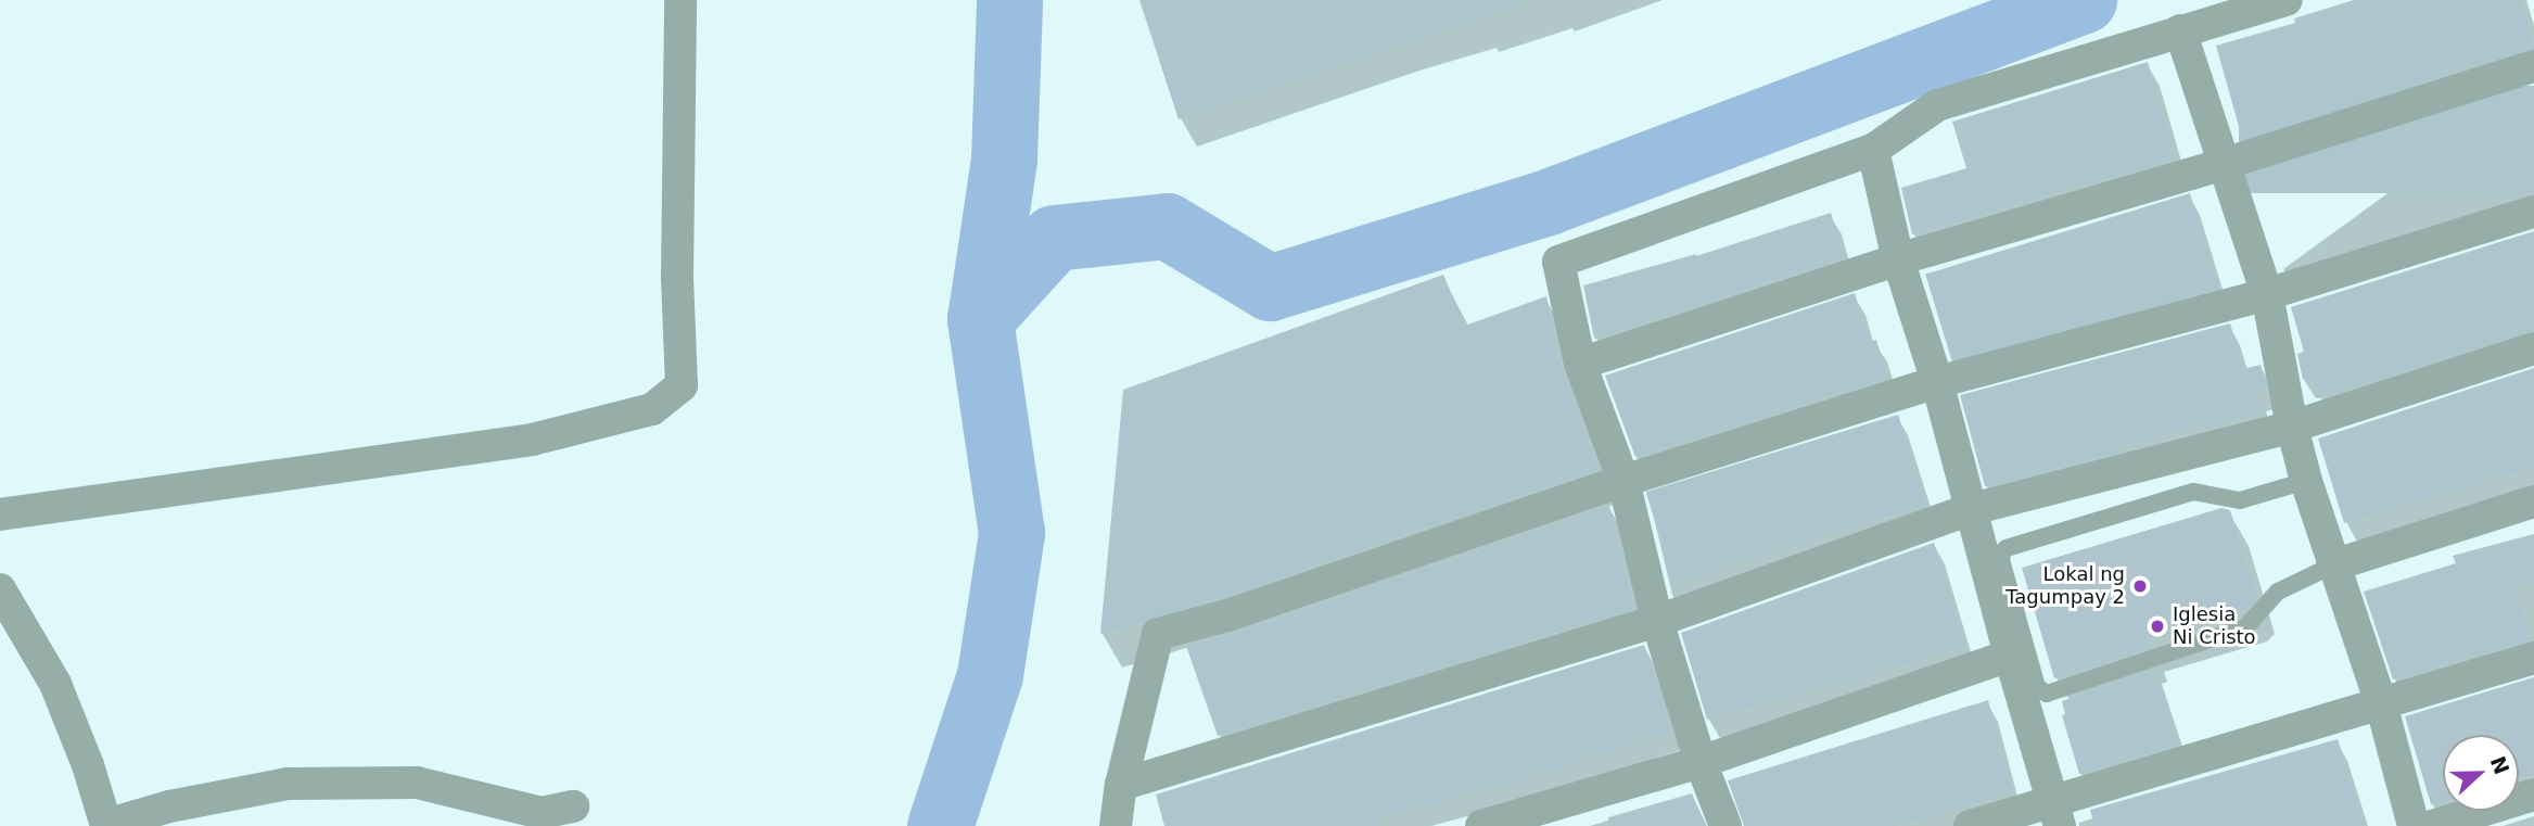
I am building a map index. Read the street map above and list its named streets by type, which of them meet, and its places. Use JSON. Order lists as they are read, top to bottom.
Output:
{
  "places": ["Lokal ng Tagumpay 2", "Iglesia Ni Cristo"],
  "north": "right"
}
